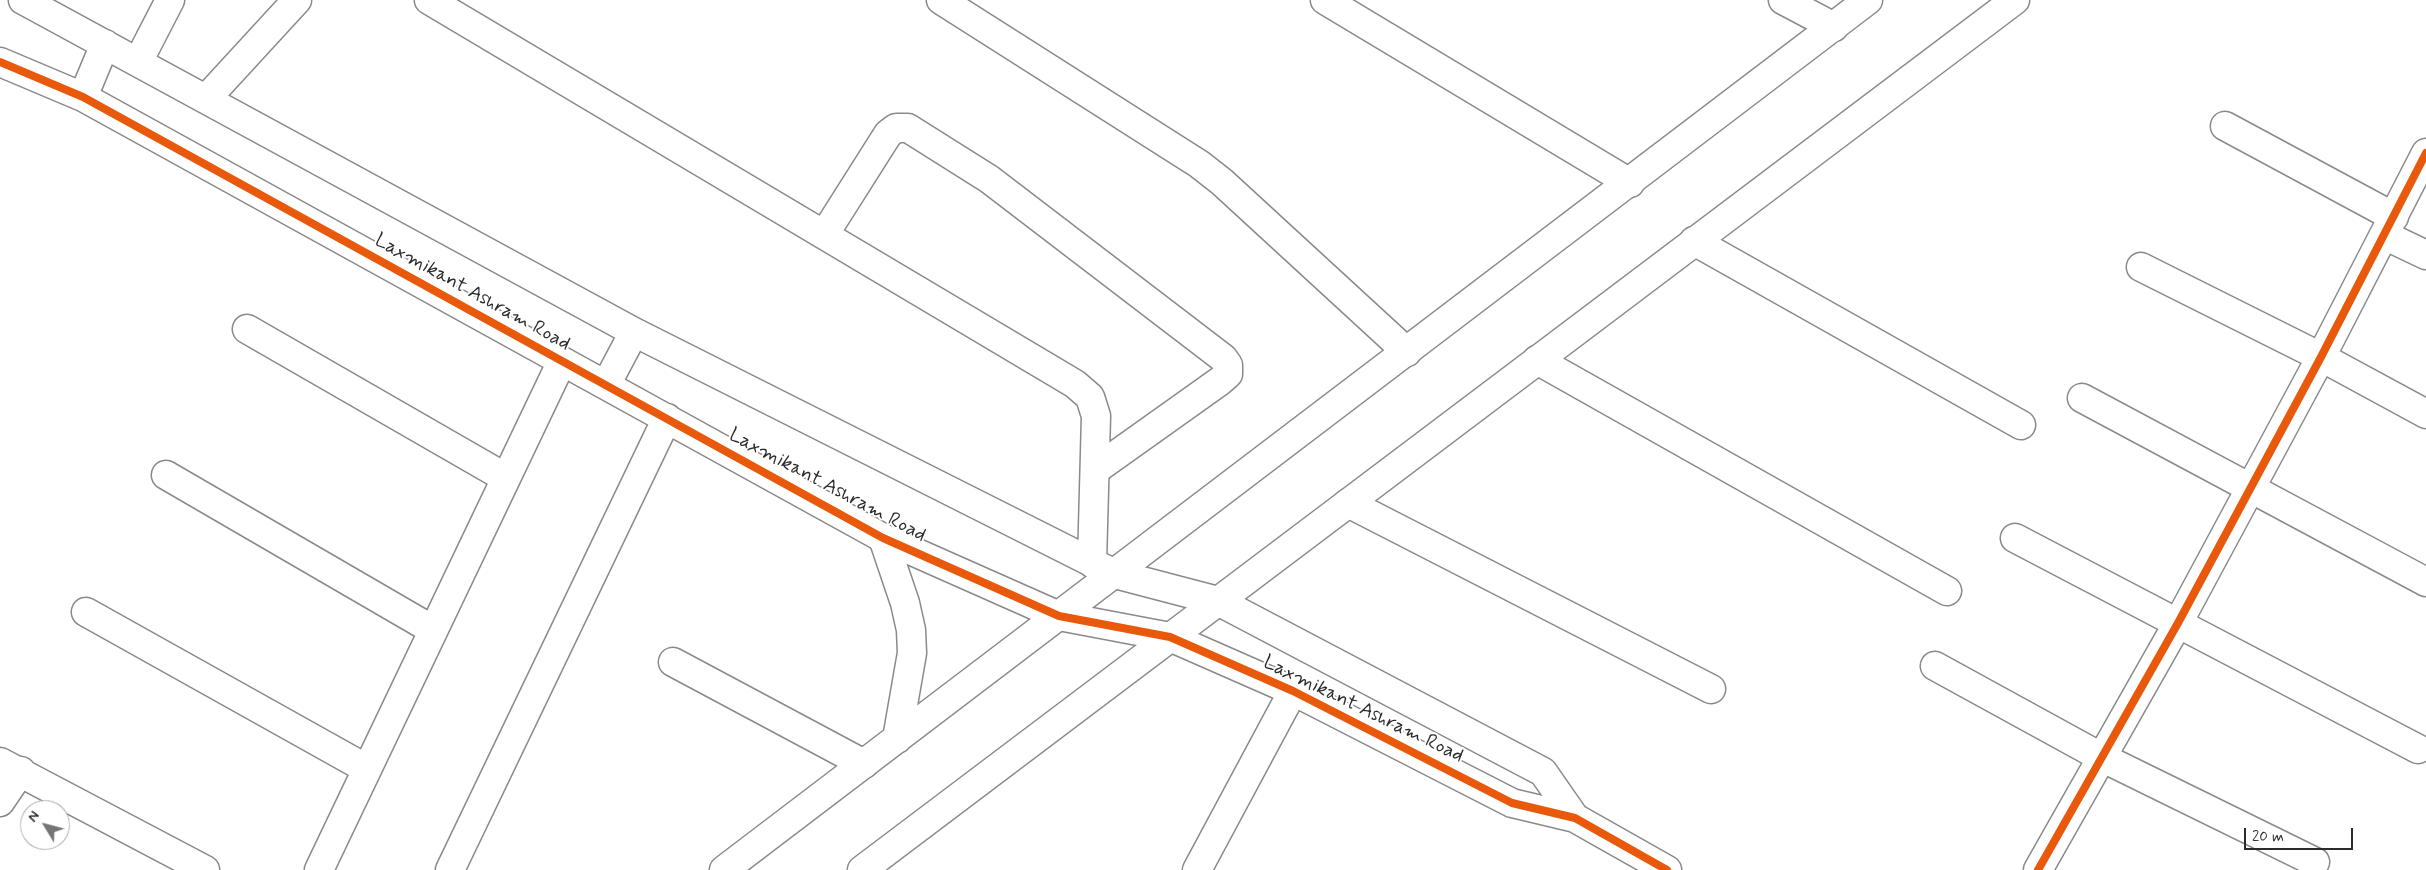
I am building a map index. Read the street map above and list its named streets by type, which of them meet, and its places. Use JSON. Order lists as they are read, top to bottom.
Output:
{
  "streets": {
    "street": ["Laxmikant Ashram Road"]
  },
  "scale_bar": "20 m",
  "north": "top left"
}
